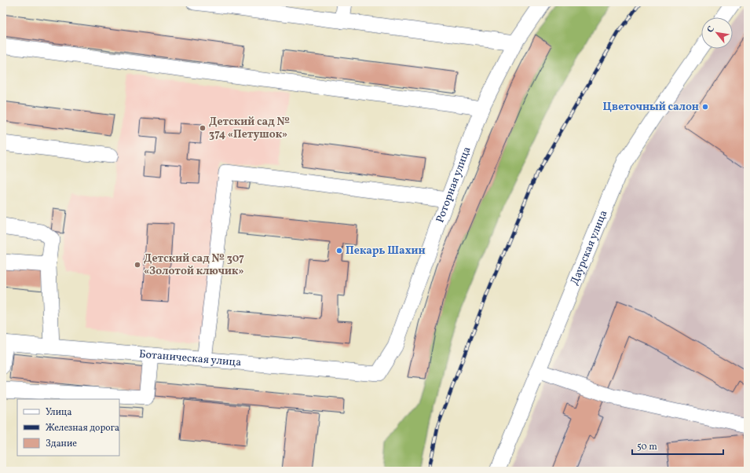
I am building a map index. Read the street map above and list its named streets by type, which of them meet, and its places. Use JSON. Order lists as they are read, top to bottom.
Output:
{
  "streets": {
    "street": ["Роторная улица", "Даурская улица", "Ботаническая улица"]
  },
  "crossings": [
    ["Роторная улица", "Ботаническая улица"]
  ],
  "places": [
    "Цветочный салон",
    "Детский сад № 374 «Петушок»",
    "Пекарь Шахин",
    "Детский сад № 307 «Золотой ключик»"
  ],
  "legend": ["Улица", "Железная дорога", "Здание"],
  "scale_bar": "50 m",
  "north": "top left"
}
